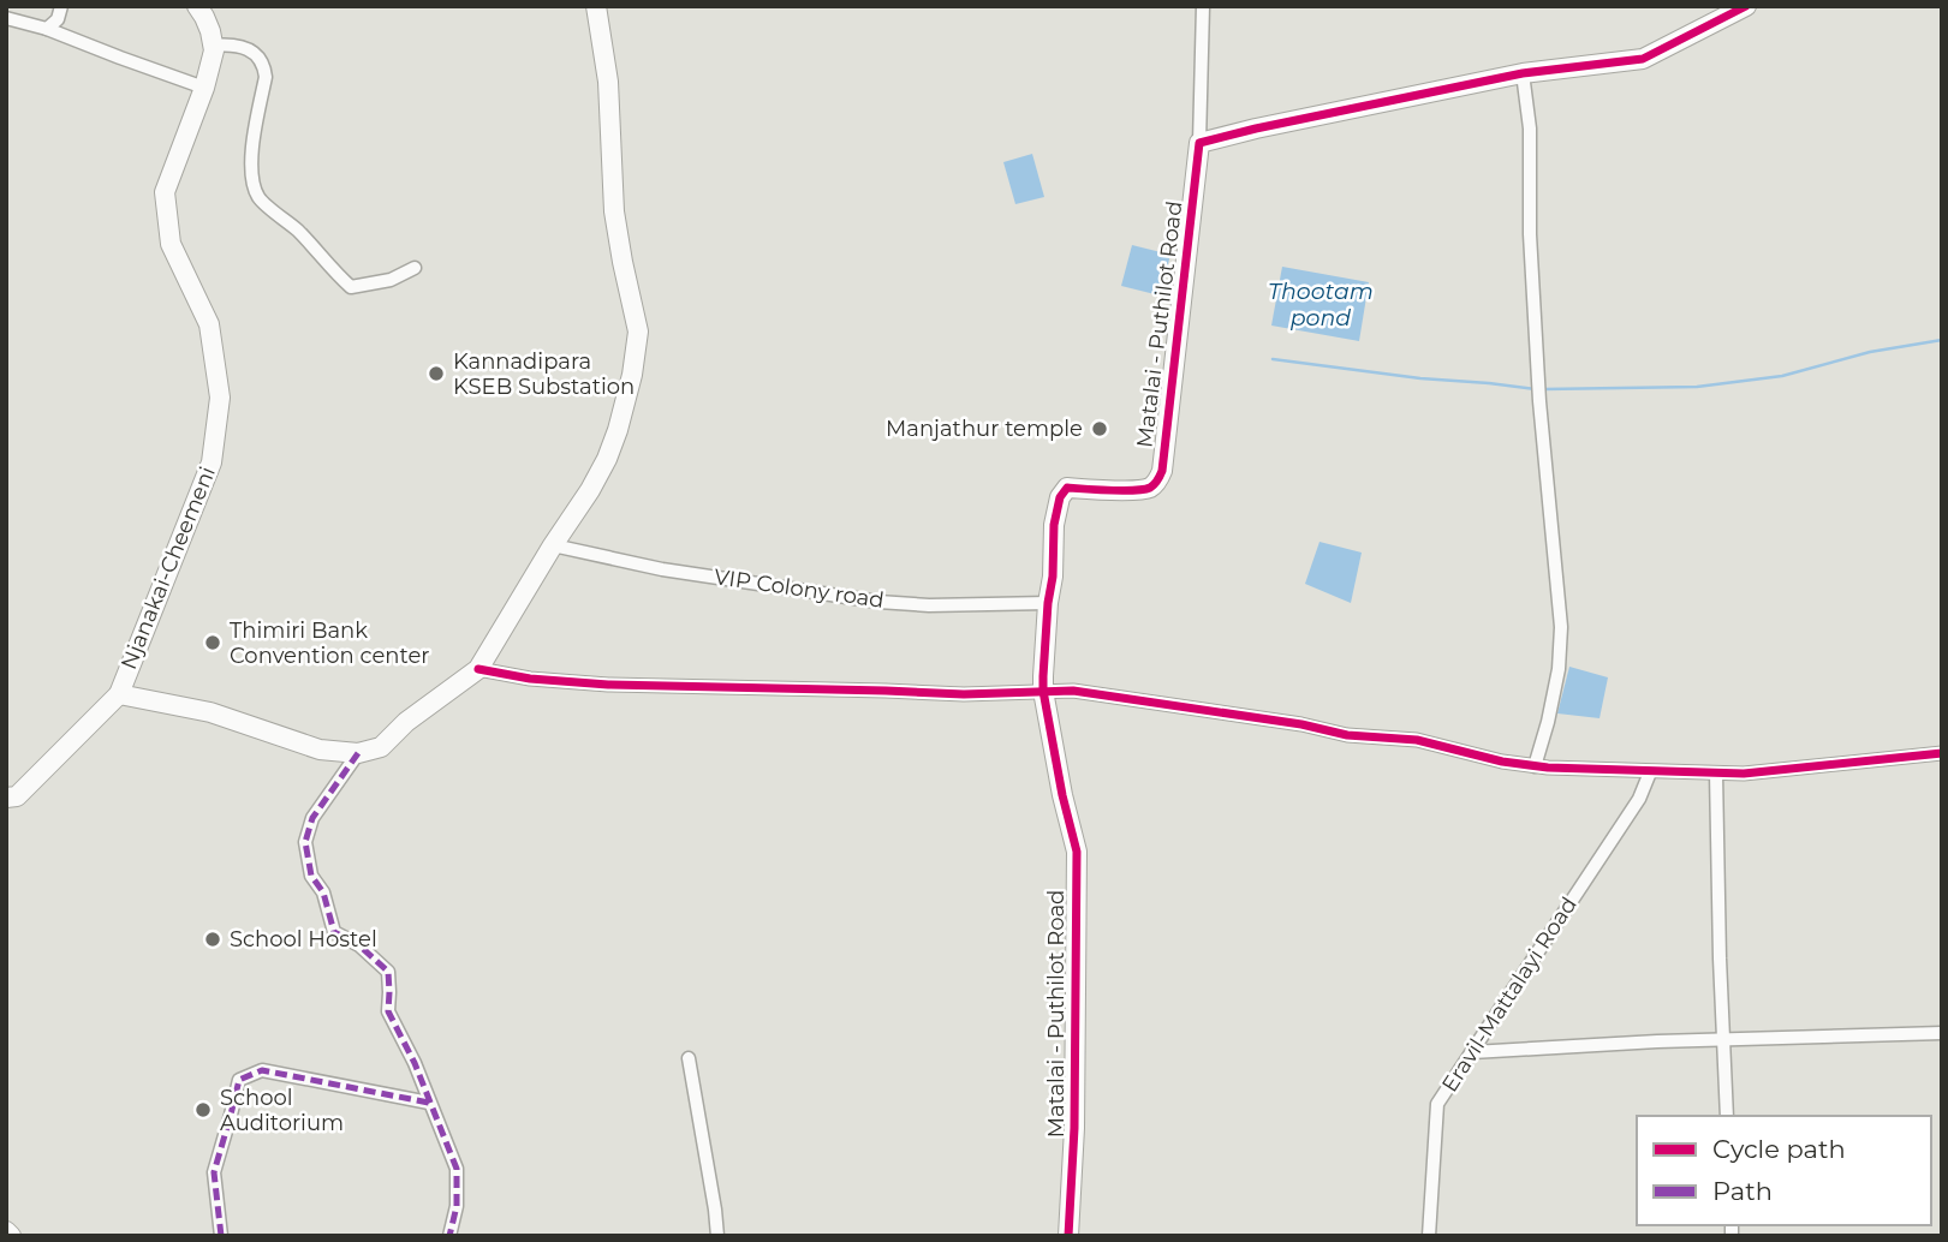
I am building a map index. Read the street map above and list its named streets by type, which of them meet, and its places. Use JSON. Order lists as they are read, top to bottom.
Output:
{
  "streets": {
    "street": [
      "Matalai - Puthilot Road",
      "Njanakai-Cheemeni",
      "VIP Colony road",
      "Eravil-Mattalayi Road"
    ]
  },
  "crossings": [
    ["Matalai - Puthilot Road", "VIP Colony road"]
  ],
  "water": ["Thootam pond"],
  "places": [
    "Kannadipara KSEB Substation",
    "Manjathur temple",
    "Thimiri Bank Convention center",
    "School Hostel",
    "School Auditorium"
  ],
  "legend": ["Cycle path", "Path"]
}
